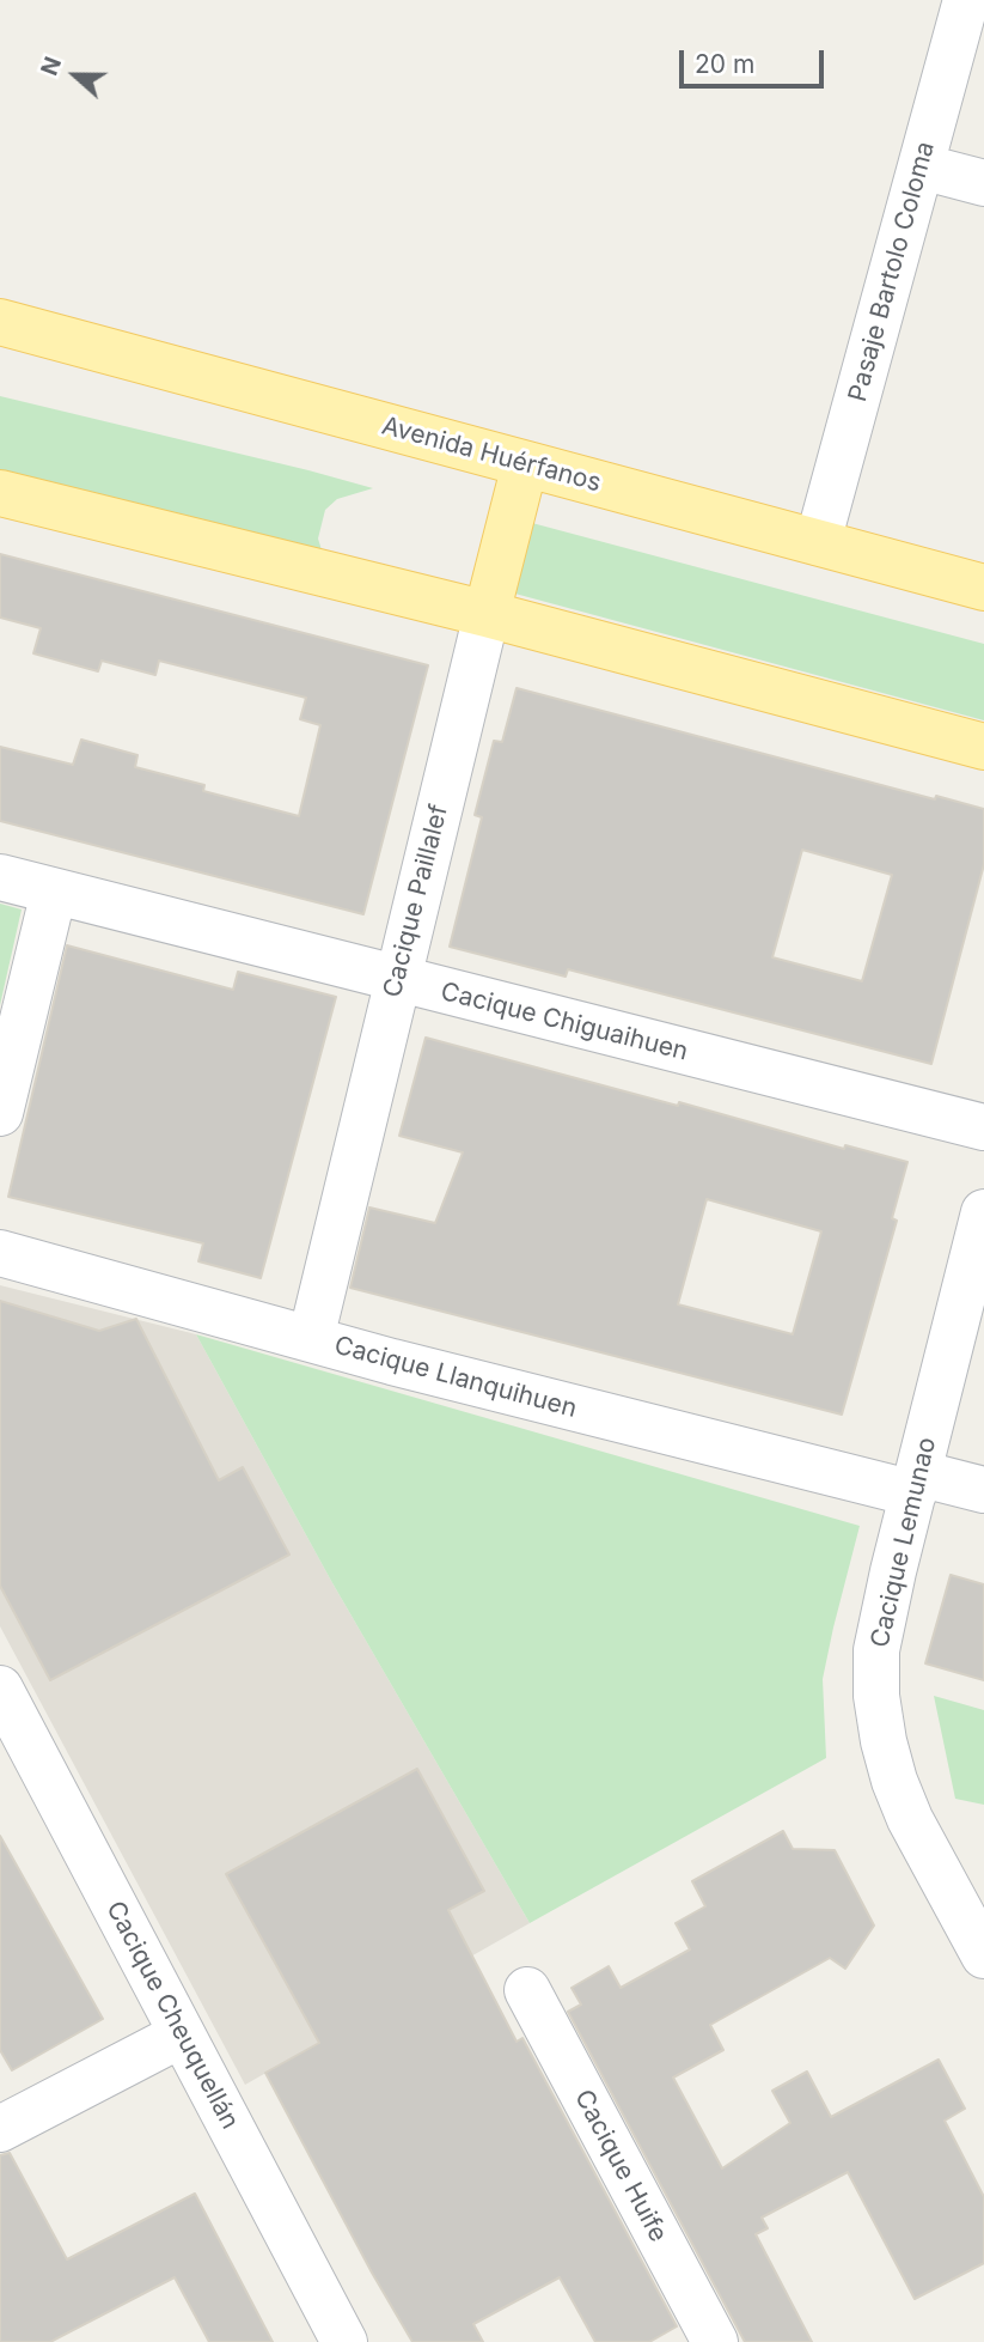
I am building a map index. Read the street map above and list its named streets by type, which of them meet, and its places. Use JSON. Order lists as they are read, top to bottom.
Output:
{
  "streets": {
    "main road": ["Avenida Huérfanos", "Cacique Paillalef"],
    "street": [
      "Pasaje Bartolo Coloma",
      "Cacique Chiguaihuen",
      "Cacique Llanquihuen",
      "Cacique Lemunao",
      "Cacique Cheuquellán",
      "Cacique Huife"
    ]
  },
  "crossings": [
    ["Pasaje Bartolo Coloma", "Avenida Huérfanos"],
    ["Avenida Huérfanos", "Cacique Paillalef"],
    ["Cacique Paillalef", "Cacique Chiguaihuen"],
    ["Cacique Paillalef", "Cacique Llanquihuen"],
    ["Cacique Llanquihuen", "Cacique Lemunao"]
  ],
  "scale_bar": "20 m",
  "north": "left"
}
